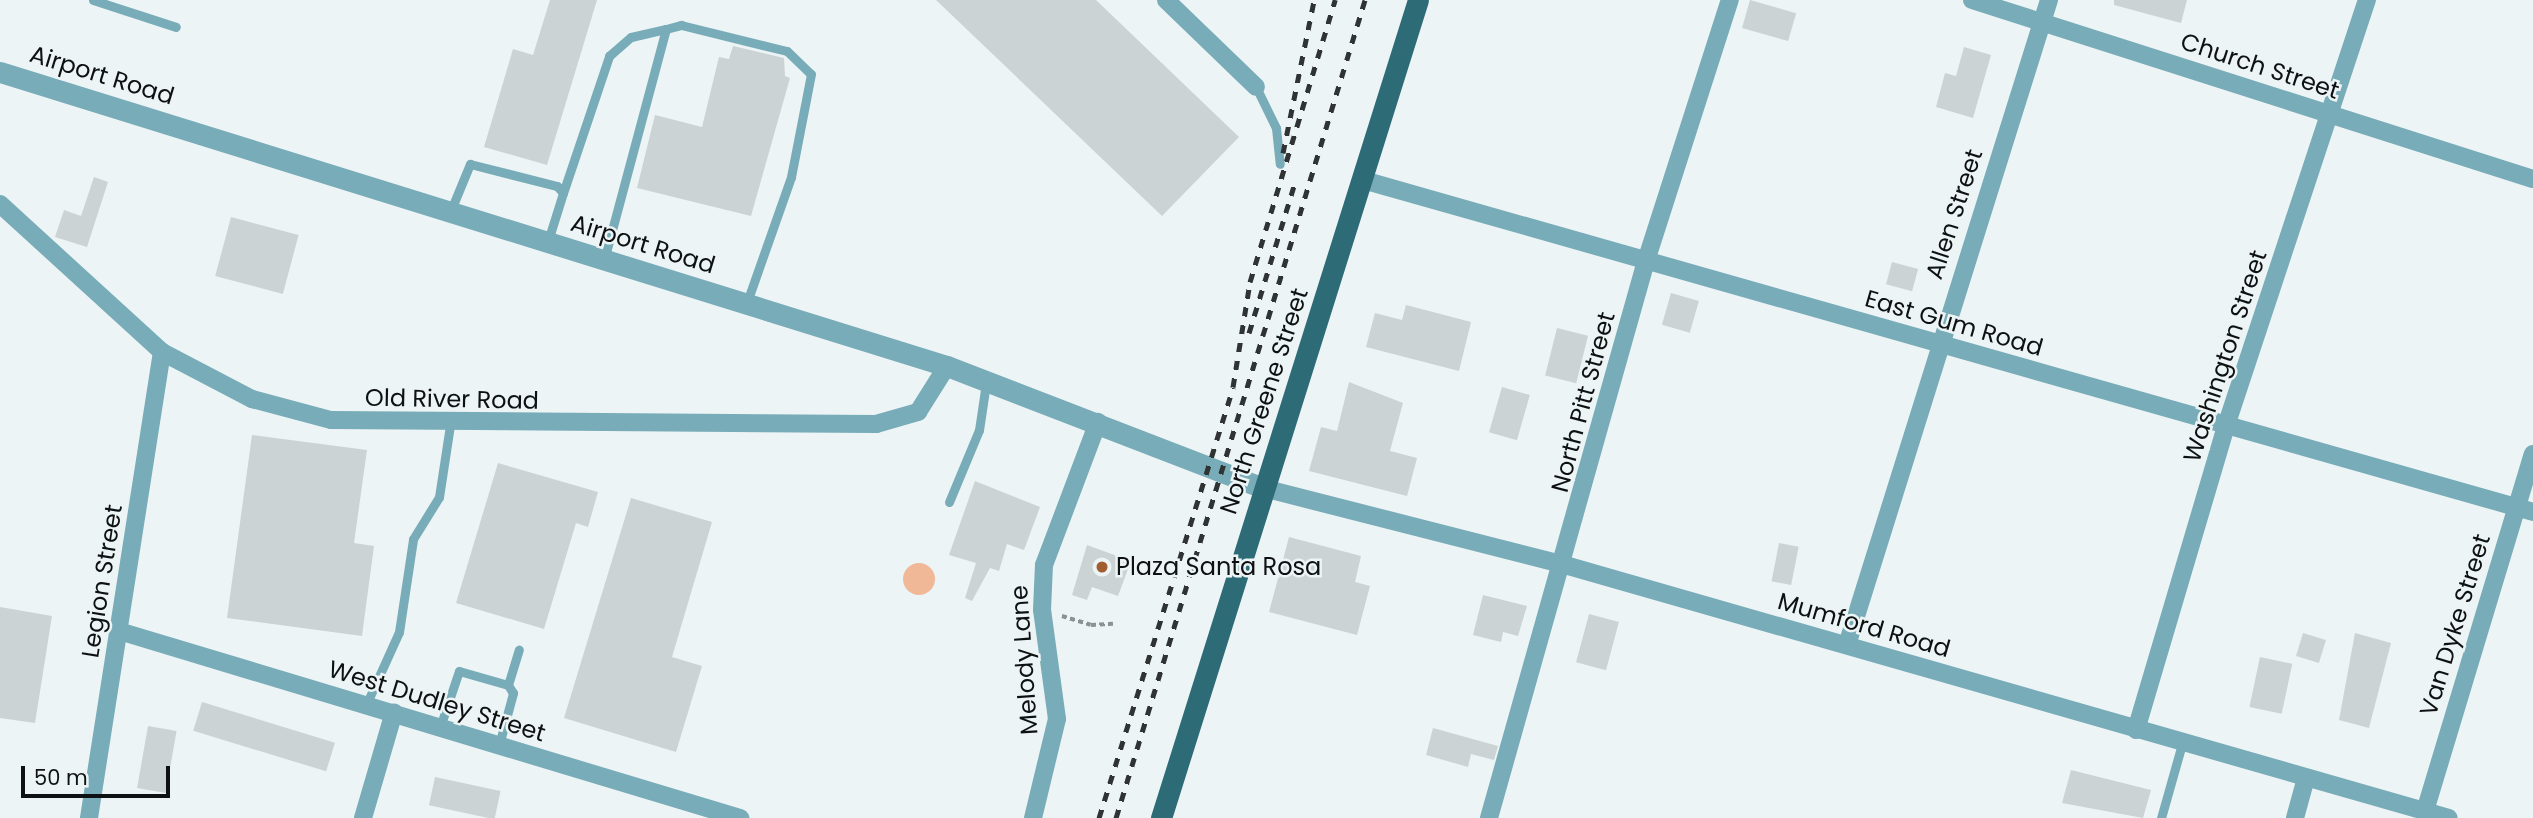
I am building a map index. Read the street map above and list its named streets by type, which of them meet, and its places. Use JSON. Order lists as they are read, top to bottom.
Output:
{
  "streets": {
    "main road": ["North Greene Street"],
    "street": [
      "Church Street",
      "Airport Road",
      "Allen Street",
      "East Gum Road",
      "Washington Street",
      "Old River Road",
      "North Pitt Street",
      "Legion Street",
      "Mumford Road",
      "Van Dyke Street",
      "Melody Lane",
      "West Dudley Street"
    ]
  },
  "crossings": [
    ["Church Street", "Allen Street"],
    ["Church Street", "Washington Street"],
    ["Airport Road", "Old River Road"],
    ["Airport Road", "North Greene Street"],
    ["Airport Road", "Mumford Road"],
    ["Airport Road", "Melody Lane"],
    ["Allen Street", "East Gum Road"],
    ["Allen Street", "Mumford Road"],
    ["East Gum Road", "Washington Street"],
    ["East Gum Road", "North Greene Street"],
    ["East Gum Road", "North Pitt Street"],
    ["East Gum Road", "Van Dyke Street"],
    ["Washington Street", "Mumford Road"],
    ["Old River Road", "Legion Street"],
    ["North Greene Street", "Mumford Road"],
    ["North Pitt Street", "Mumford Road"],
    ["Legion Street", "West Dudley Street"],
    ["Mumford Road", "Van Dyke Street"]
  ],
  "places": ["Plaza Santa Rosa"],
  "scale_bar": "50 m"
}
